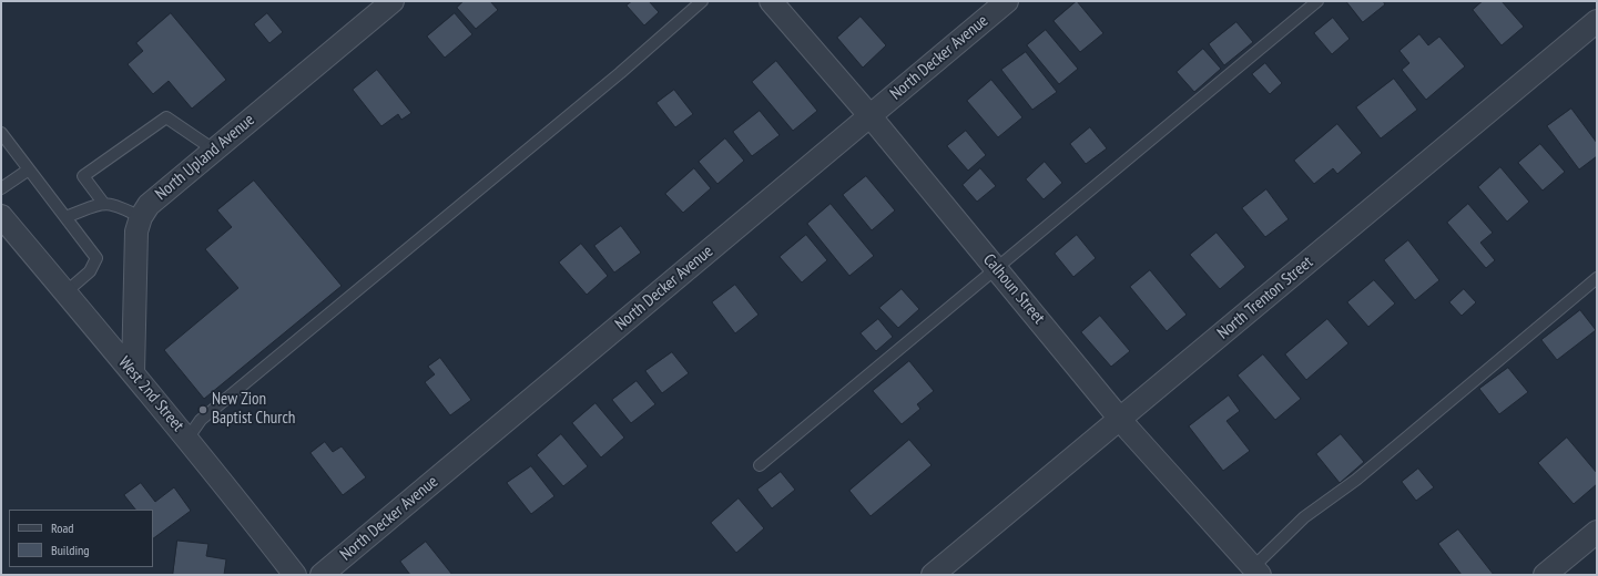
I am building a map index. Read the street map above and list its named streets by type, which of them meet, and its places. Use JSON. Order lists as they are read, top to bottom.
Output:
{
  "streets": {
    "street": [
      "North Decker Avenue",
      "North Upland Avenue",
      "Calhoun Street",
      "North Trenton Street",
      "West 2nd Street"
    ]
  },
  "crossings": [
    ["North Decker Avenue", "Calhoun Street"],
    ["North Upland Avenue", "West 2nd Street"],
    ["Calhoun Street", "North Trenton Street"]
  ],
  "places": ["New Zion Baptist Church"],
  "legend": ["Road", "Building"]
}
